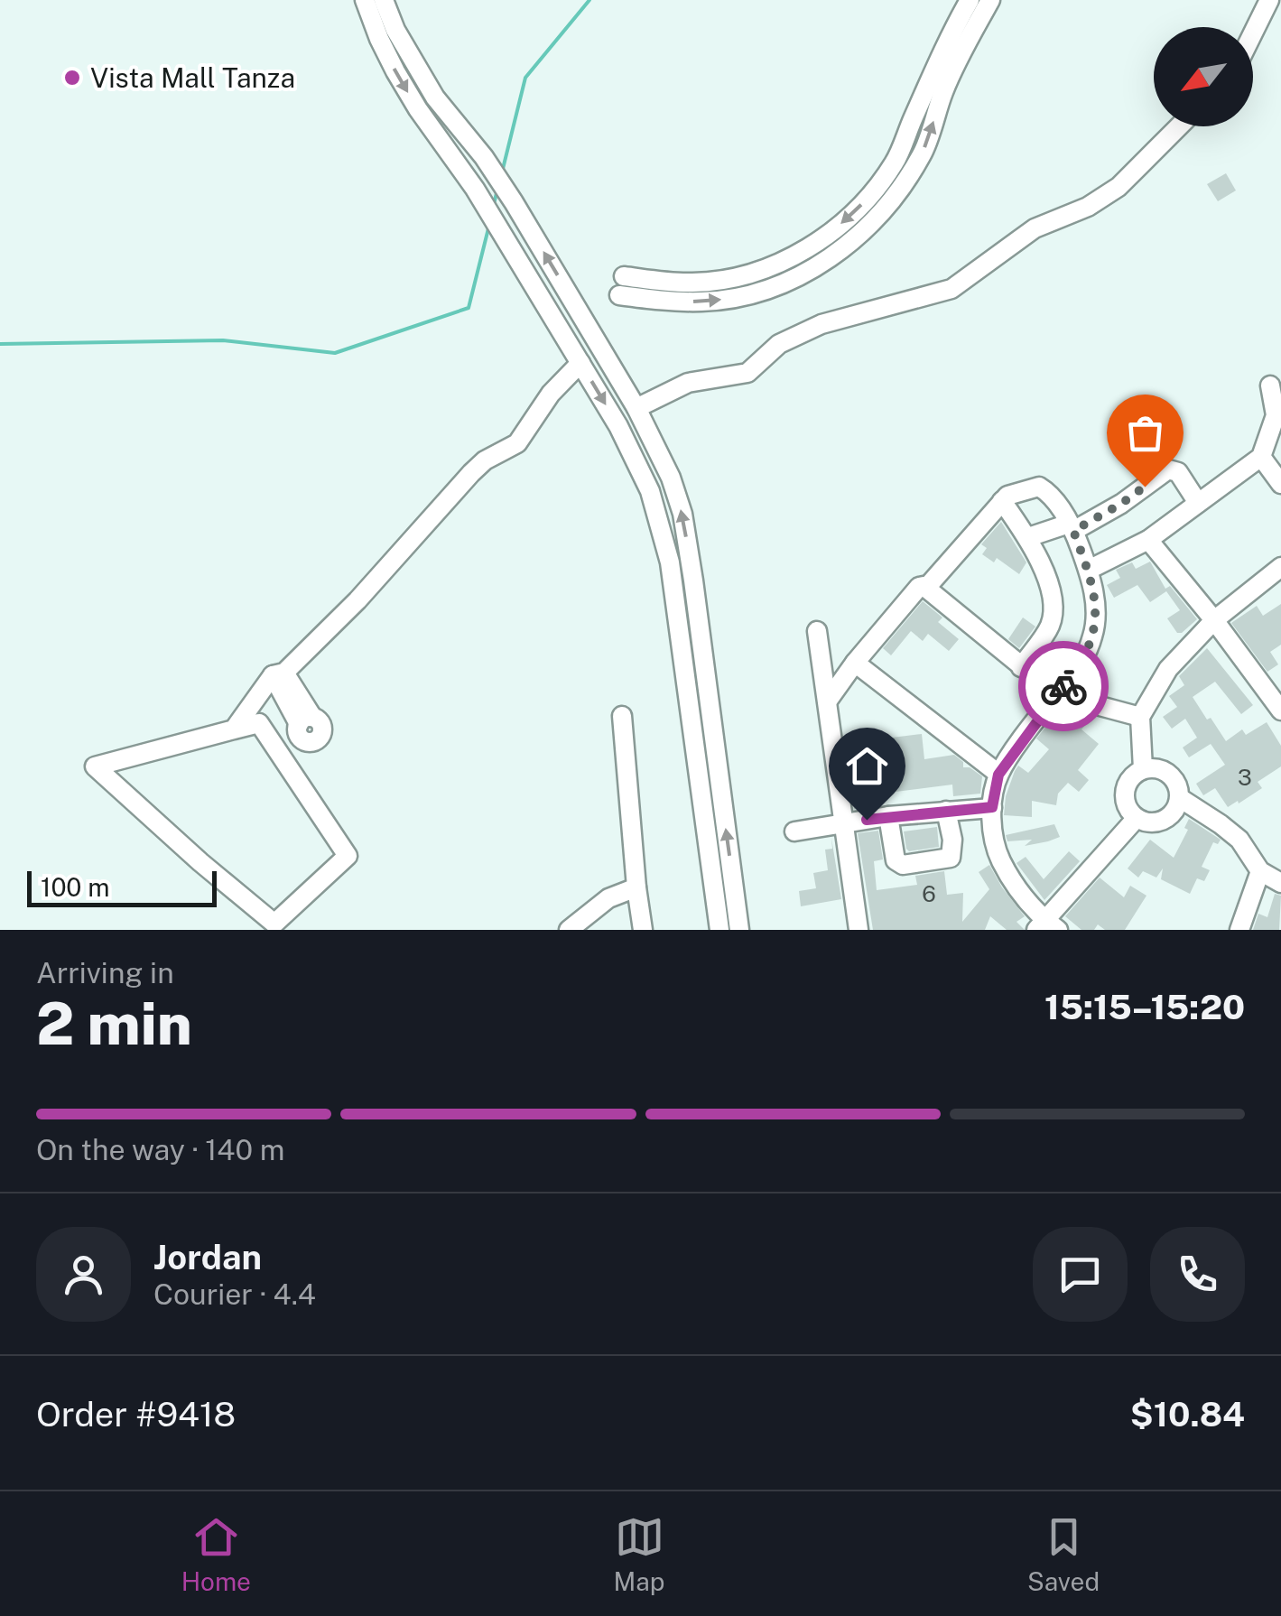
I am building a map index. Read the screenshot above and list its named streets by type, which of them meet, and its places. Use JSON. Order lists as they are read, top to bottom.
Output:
{
  "places": ["Vista Mall Tanza"],
  "house_numbers": ["3", "6"],
  "scale_bar": "100 m",
  "north": "bottom left",
  "page": {
    "scale": "100 m",
    "heading": ["2 min", "Arriving in", "15:15–15:20"],
    "panel": [
      "Jordan",
      "Courier · 4.4",
      "Order #9418",
      "$10.84"
    ],
    "bar": "On the way · 140 m",
    "tabs": ["Home", "Map", "Saved"]
  }
}
